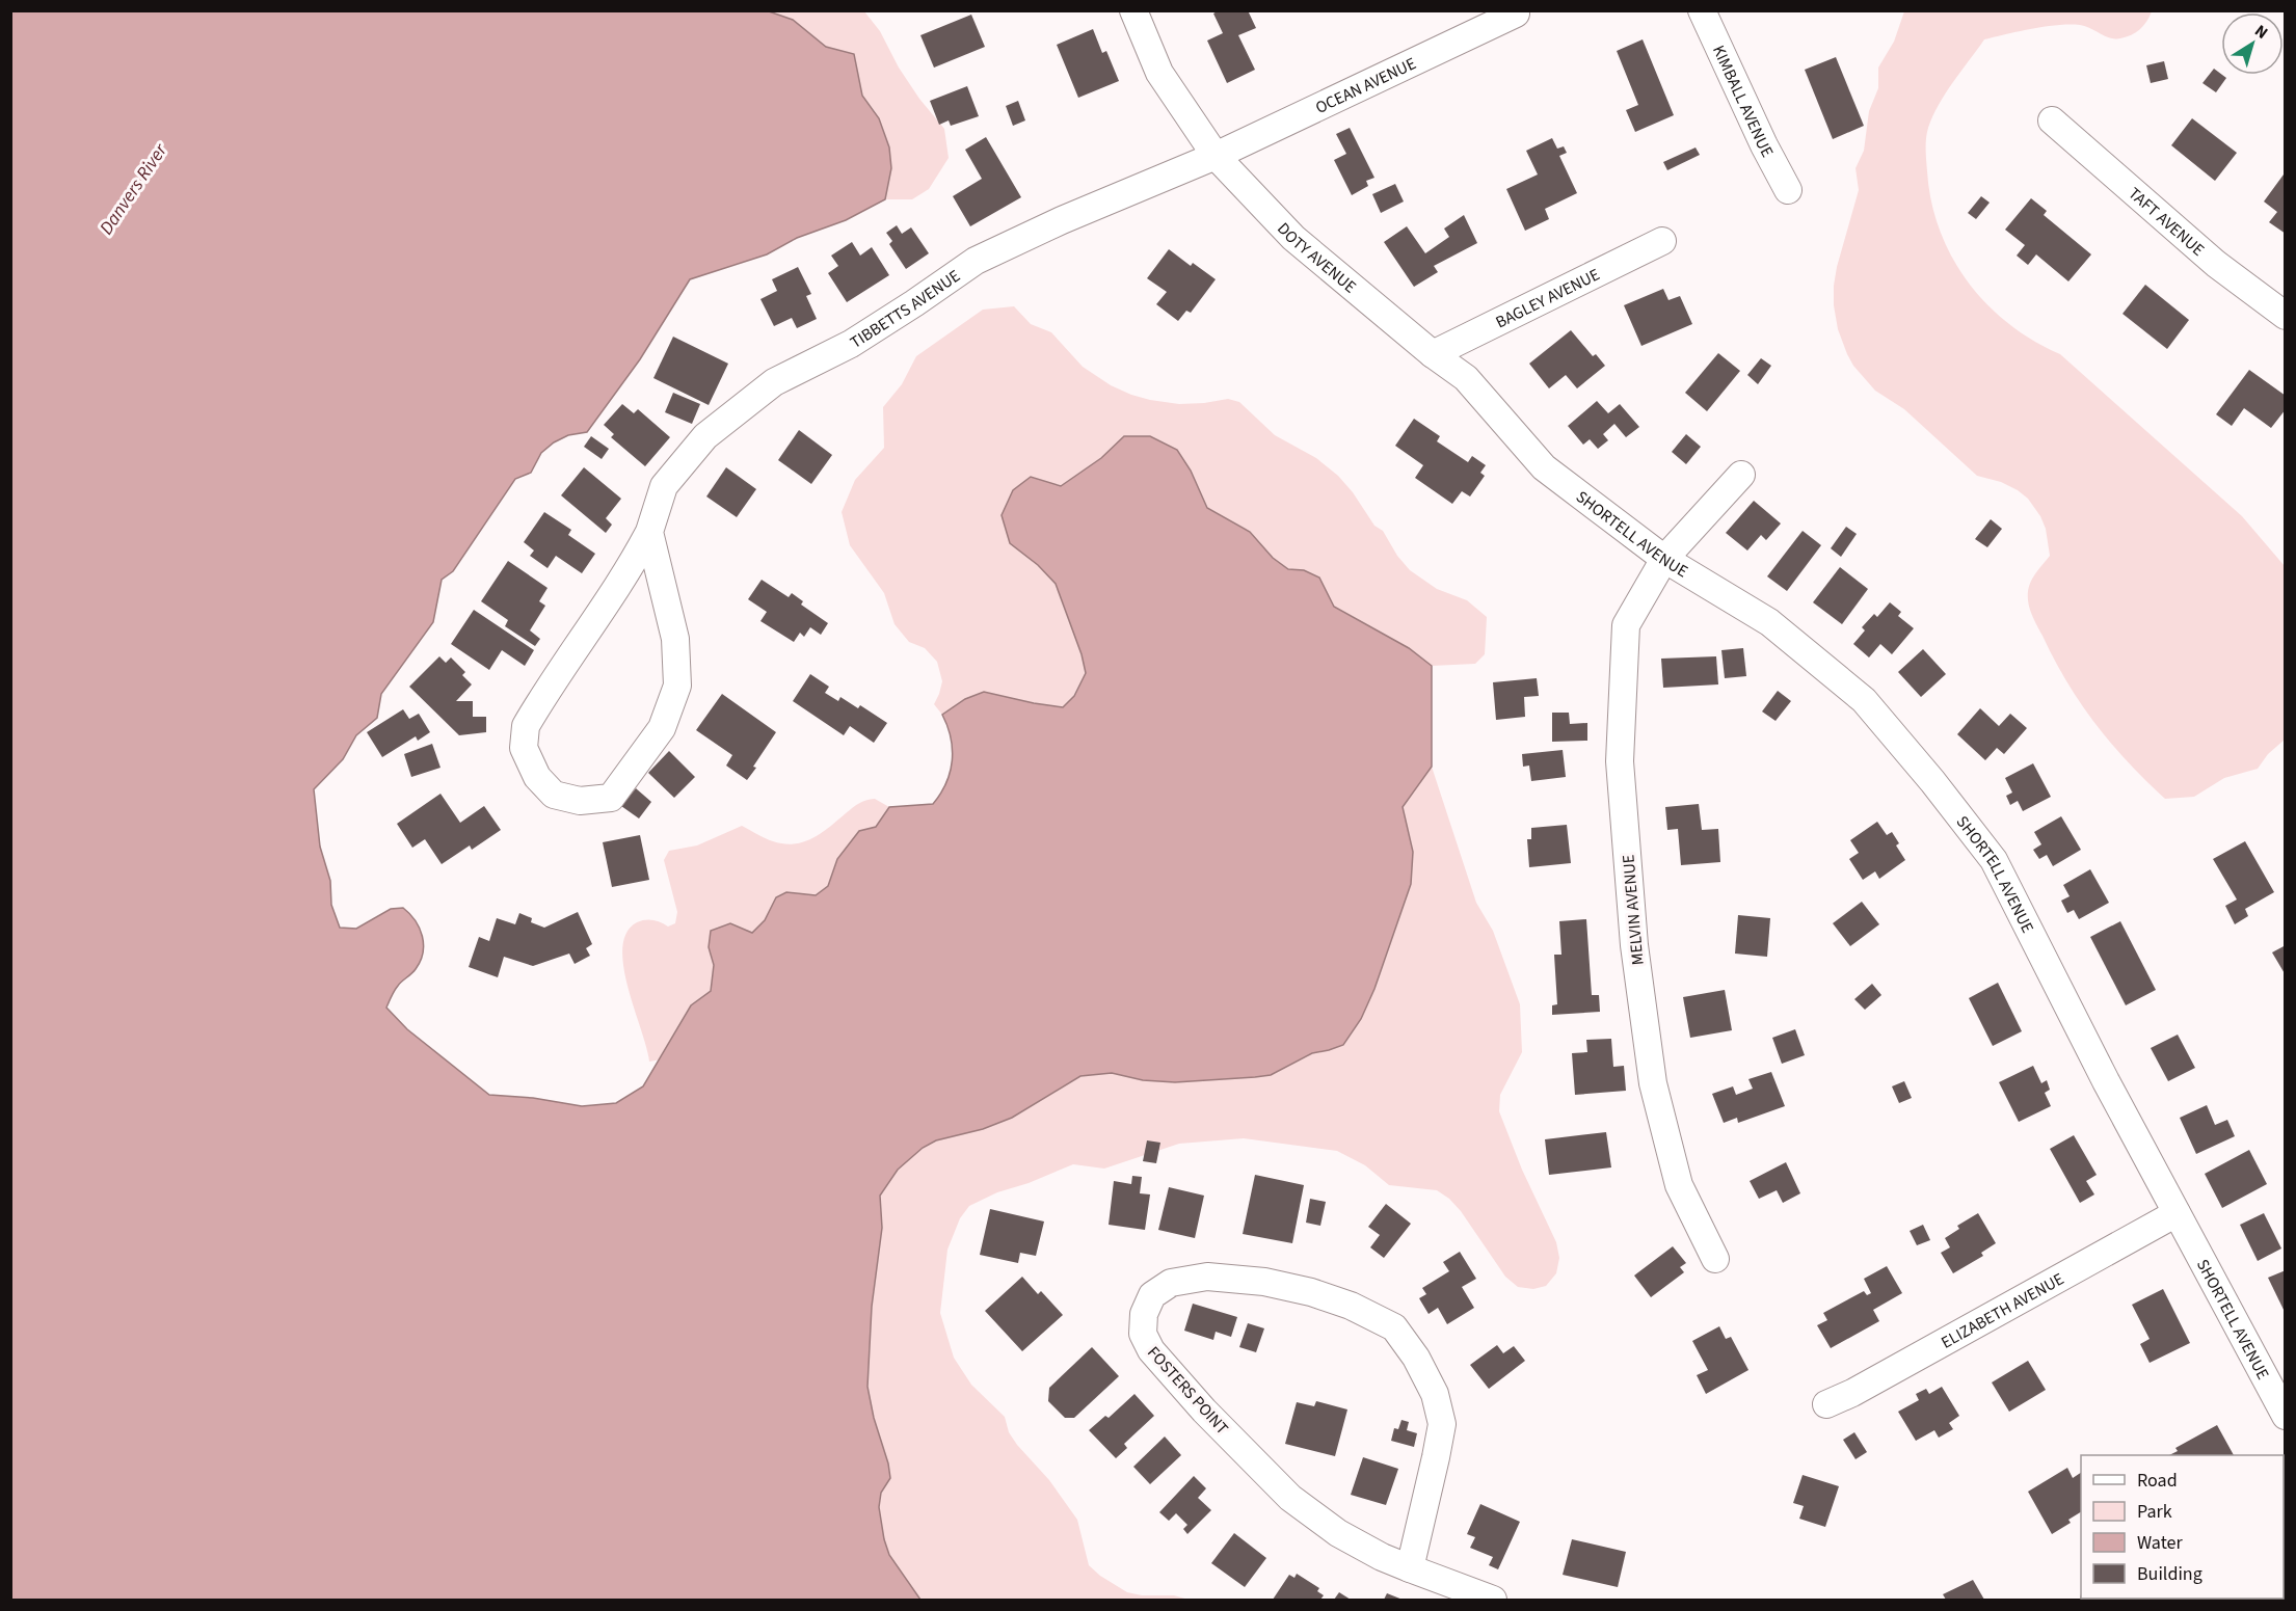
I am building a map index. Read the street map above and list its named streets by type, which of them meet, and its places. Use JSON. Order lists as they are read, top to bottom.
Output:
{
  "streets": {
    "street": [
      "OCEAN AVENUE",
      "KIMBALL AVENUE",
      "TAFT AVENUE",
      "DOTY AVENUE",
      "BAGLEY AVENUE",
      "TIBBETTS AVENUE",
      "SHORTELL AVENUE",
      "MELVIN AVENUE",
      "ELIZABETH AVENUE",
      "FOSTERS POINT"
    ]
  },
  "crossings": [
    ["OCEAN AVENUE", "DOTY AVENUE"],
    ["OCEAN AVENUE", "TIBBETTS AVENUE"],
    ["DOTY AVENUE", "BAGLEY AVENUE"],
    ["DOTY AVENUE", "TIBBETTS AVENUE"],
    ["DOTY AVENUE", "SHORTELL AVENUE"],
    ["SHORTELL AVENUE", "MELVIN AVENUE"],
    ["SHORTELL AVENUE", "ELIZABETH AVENUE"]
  ],
  "water": ["Danvers River"],
  "legend": [
    "Road",
    "Park",
    "Water",
    "Building"
  ],
  "north": "top right"
}
